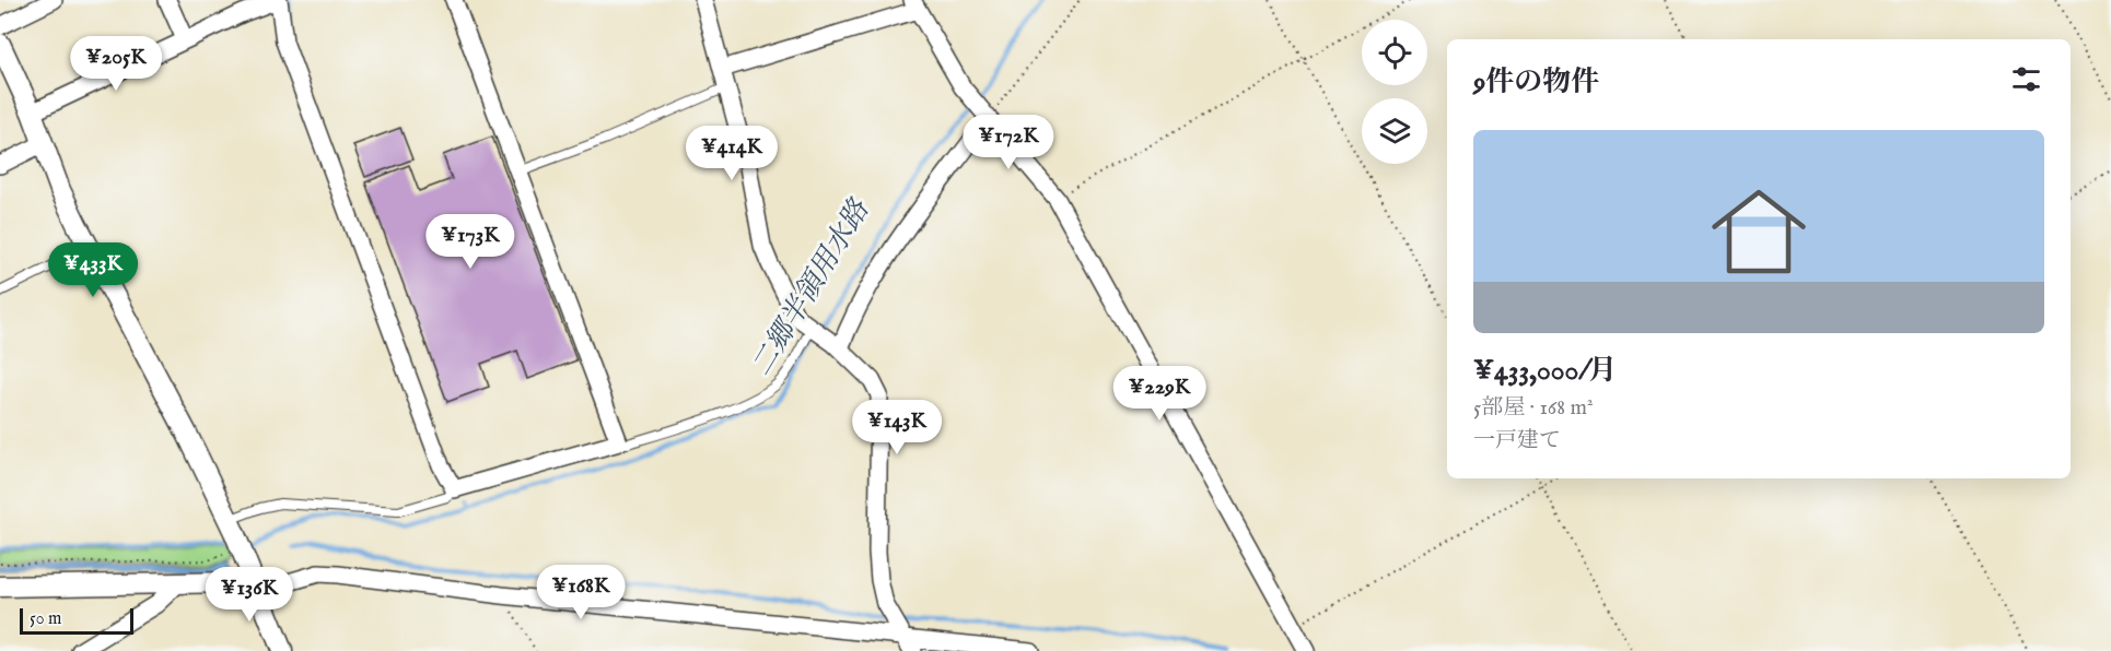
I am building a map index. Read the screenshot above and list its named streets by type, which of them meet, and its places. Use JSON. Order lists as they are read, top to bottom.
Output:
{
  "water": ["二郷半領用水路"],
  "scale_bar": "50 m",
  "page": {
    "price": [
      "¥205K",
      "¥172K",
      "¥414K",
      "¥173K",
      "¥433K",
      "¥229K",
      "¥143K",
      "¥168K",
      "¥136K"
    ],
    "heading": "9件の物件",
    "list": [
      {
        "name": "¥433,000/月",
        "note": "5部屋 · 168 m² · 一戸建て"
      }
    ],
    "scale": "50 m"
  }
}
